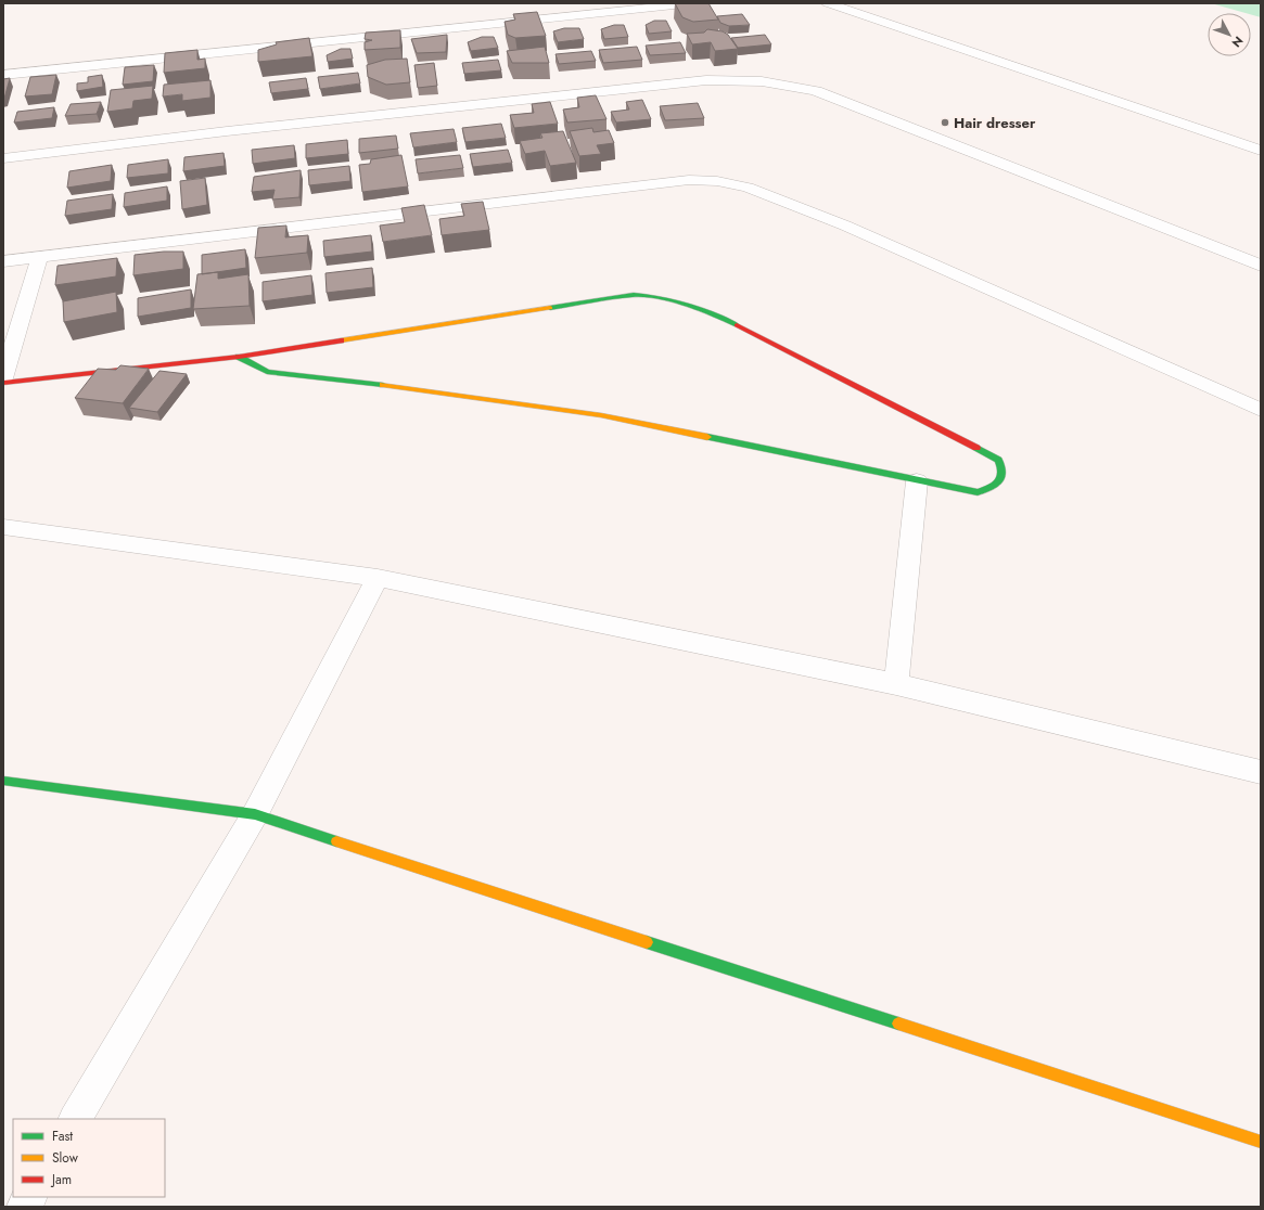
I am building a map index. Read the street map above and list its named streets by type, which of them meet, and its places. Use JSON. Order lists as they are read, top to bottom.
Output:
{
  "places": ["Hair dresser"],
  "legend": ["Fast", "Slow", "Jam"],
  "north": "bottom right"
}
